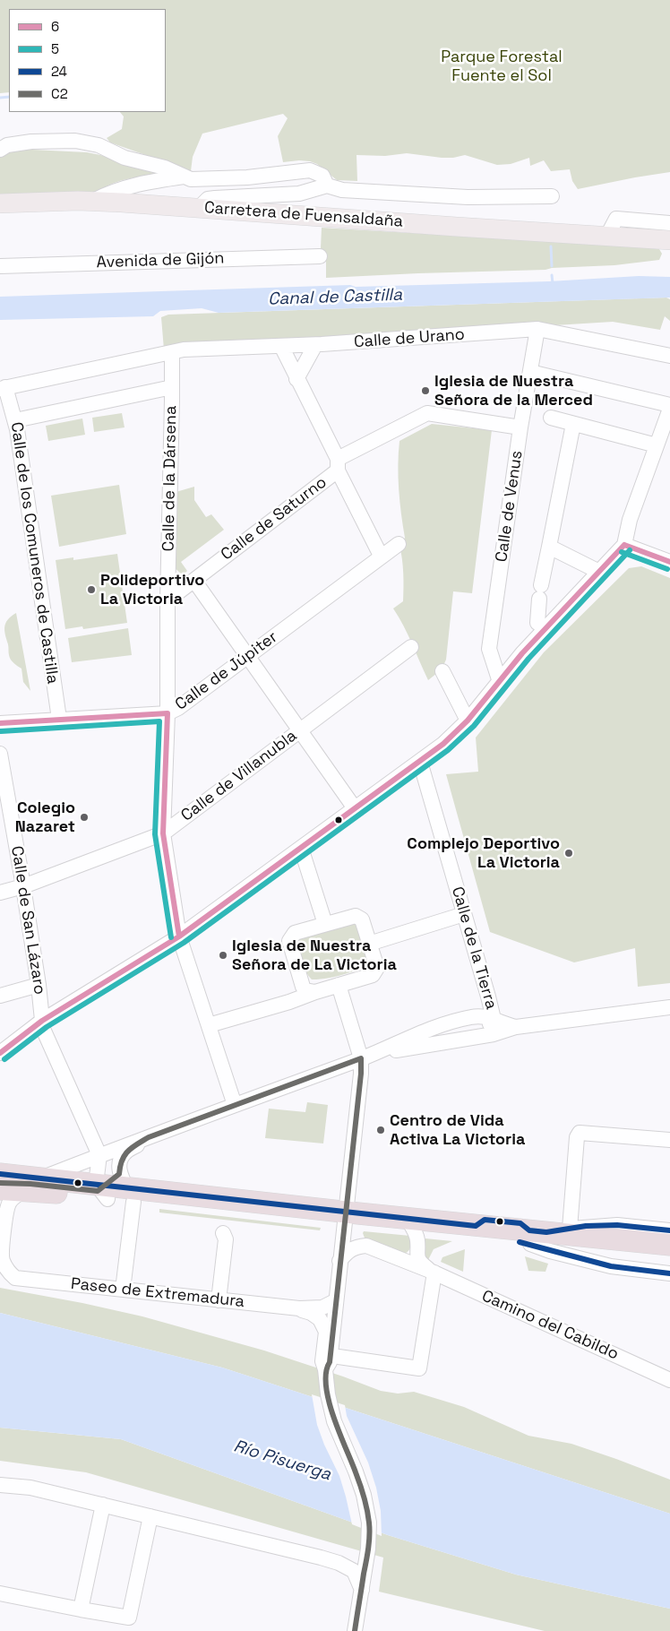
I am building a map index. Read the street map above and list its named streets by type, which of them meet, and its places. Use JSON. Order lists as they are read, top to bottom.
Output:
{
  "streets": {
    "main road": ["Carretera de Fuensaldaña"],
    "street": [
      "Avenida de Gijón",
      "Calle de Urano",
      "Calle de la Dársena",
      "Calle de Venus",
      "Calle de Saturno",
      "Calle de los Comuneros de Castilla",
      "Calle de Júpiter",
      "Calle de Villanubla",
      "Calle de San Lázaro",
      "Calle de la Tierra",
      "Paseo de Extremadura",
      "Camino del Cabildo"
    ]
  },
  "crossings": [
    ["Calle de Urano", "Calle de Venus"],
    ["Calle de la Dársena", "Calle de Saturno"],
    ["Calle de la Dársena", "Calle de Júpiter"],
    ["Calle de la Dársena", "Calle de Villanubla"],
    ["Calle de Venus", "Calle de Saturno"],
    ["Calle de los Comuneros de Castilla", "Calle de Júpiter"],
    ["Calle de Villanubla", "Calle de San Lázaro"]
  ],
  "water": ["Canal de Castilla", "Río Pisuerga"],
  "parks": ["Parque Forestal Fuente el Sol"],
  "places": [
    "Iglesia de Nuestra Señora de la Merced",
    "Polideportivo La Victoria",
    "Colegio Nazaret",
    "Complejo Deportivo La Victoria",
    "Iglesia de Nuestra Señora de La Victoria",
    "Centro de Vida Activa La Victoria"
  ],
  "lines": [
    "transit line 6",
    "transit line 5",
    "transit line C2",
    "transit line 24"
  ],
  "legend": [
    "6",
    "5",
    "24",
    "C2"
  ]
}
